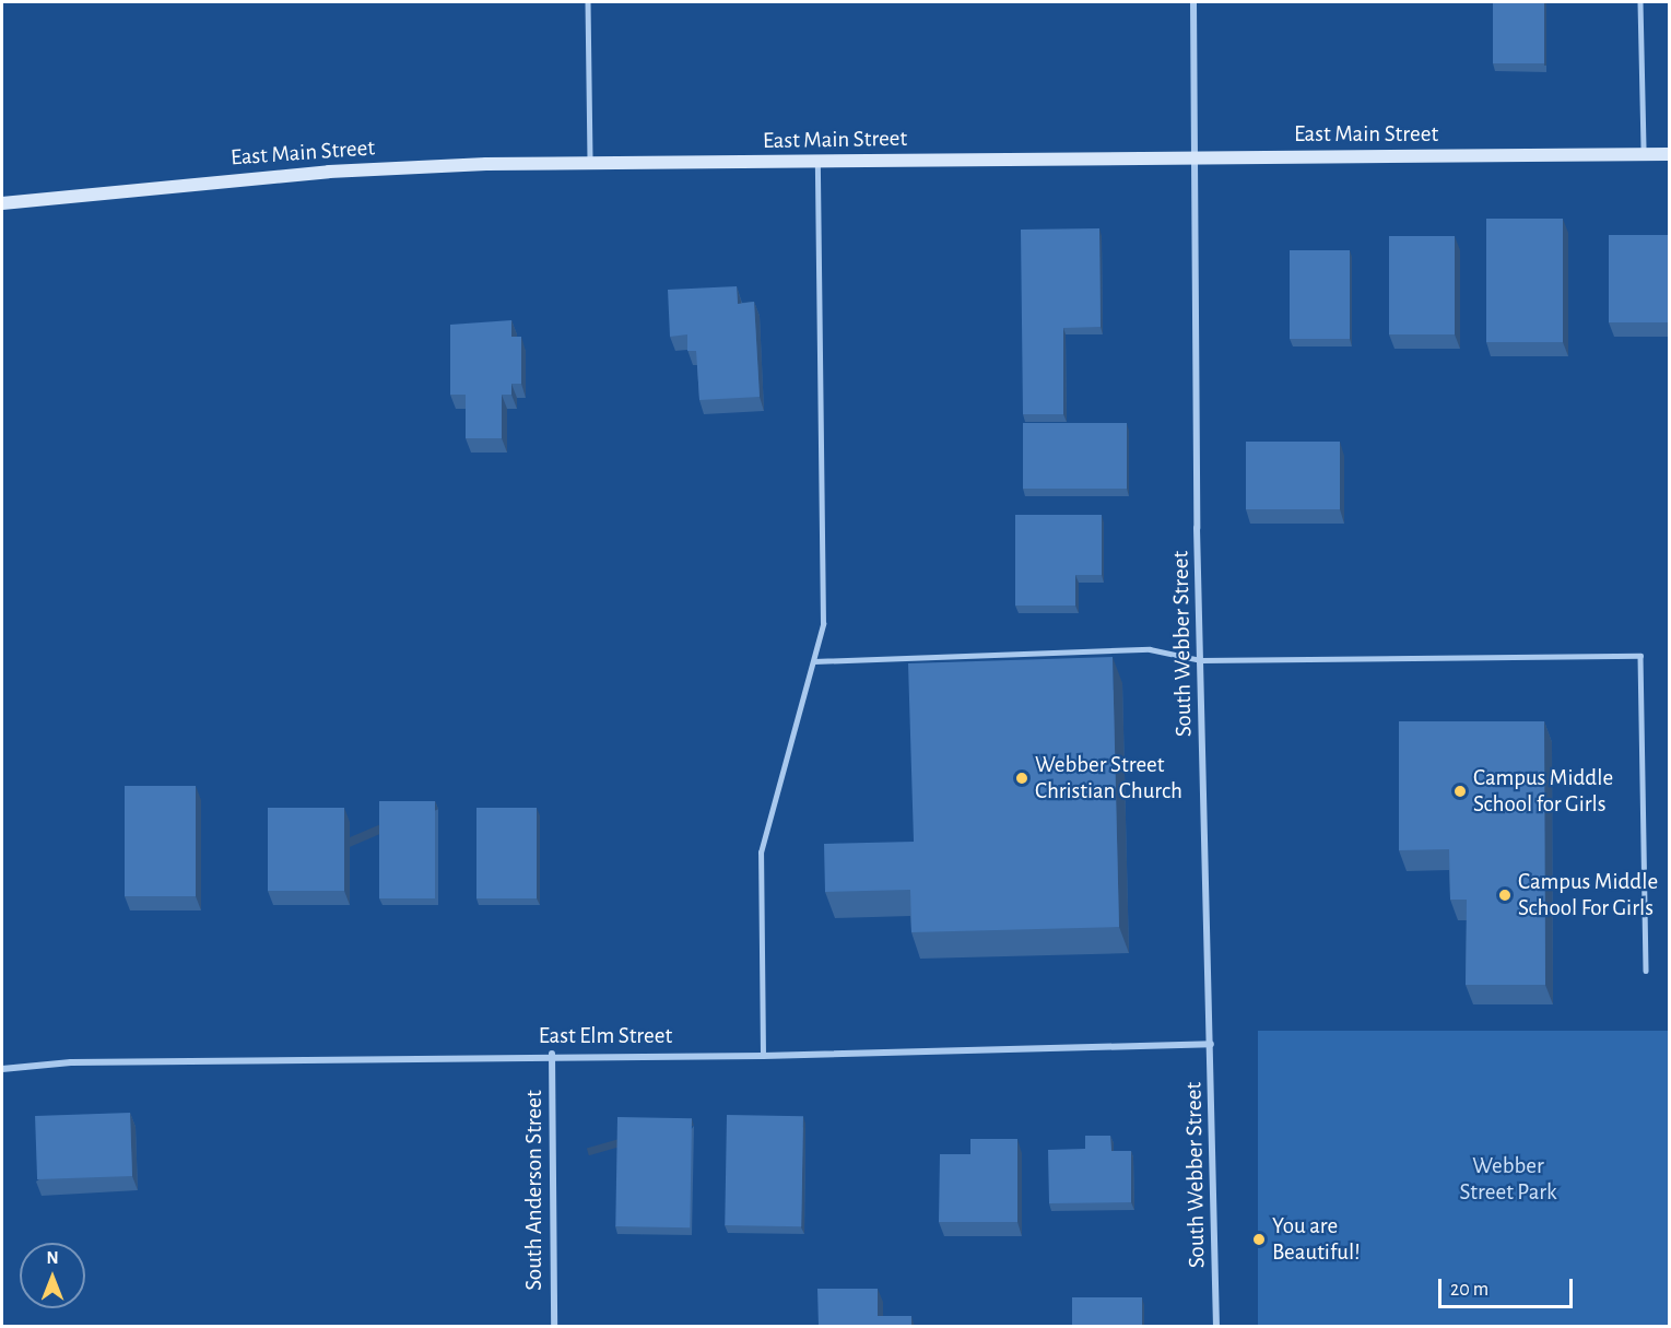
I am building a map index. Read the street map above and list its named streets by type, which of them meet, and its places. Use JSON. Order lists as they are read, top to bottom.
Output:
{
  "streets": {
    "main road": ["East Main Street"],
    "street": ["South Webber Street", "East Elm Street", "South Anderson Street"]
  },
  "crossings": [
    ["East Main Street", "South Webber Street"],
    ["South Webber Street", "East Elm Street"],
    ["East Elm Street", "South Anderson Street"]
  ],
  "parks": ["Webber Street Park"],
  "places": [
    "Webber Street Christian Church",
    "Campus Middle School for Girls",
    "Campus Middle School For Girls",
    "You are Beautiful!"
  ],
  "scale_bar": "20 m",
  "north": "top"
}
